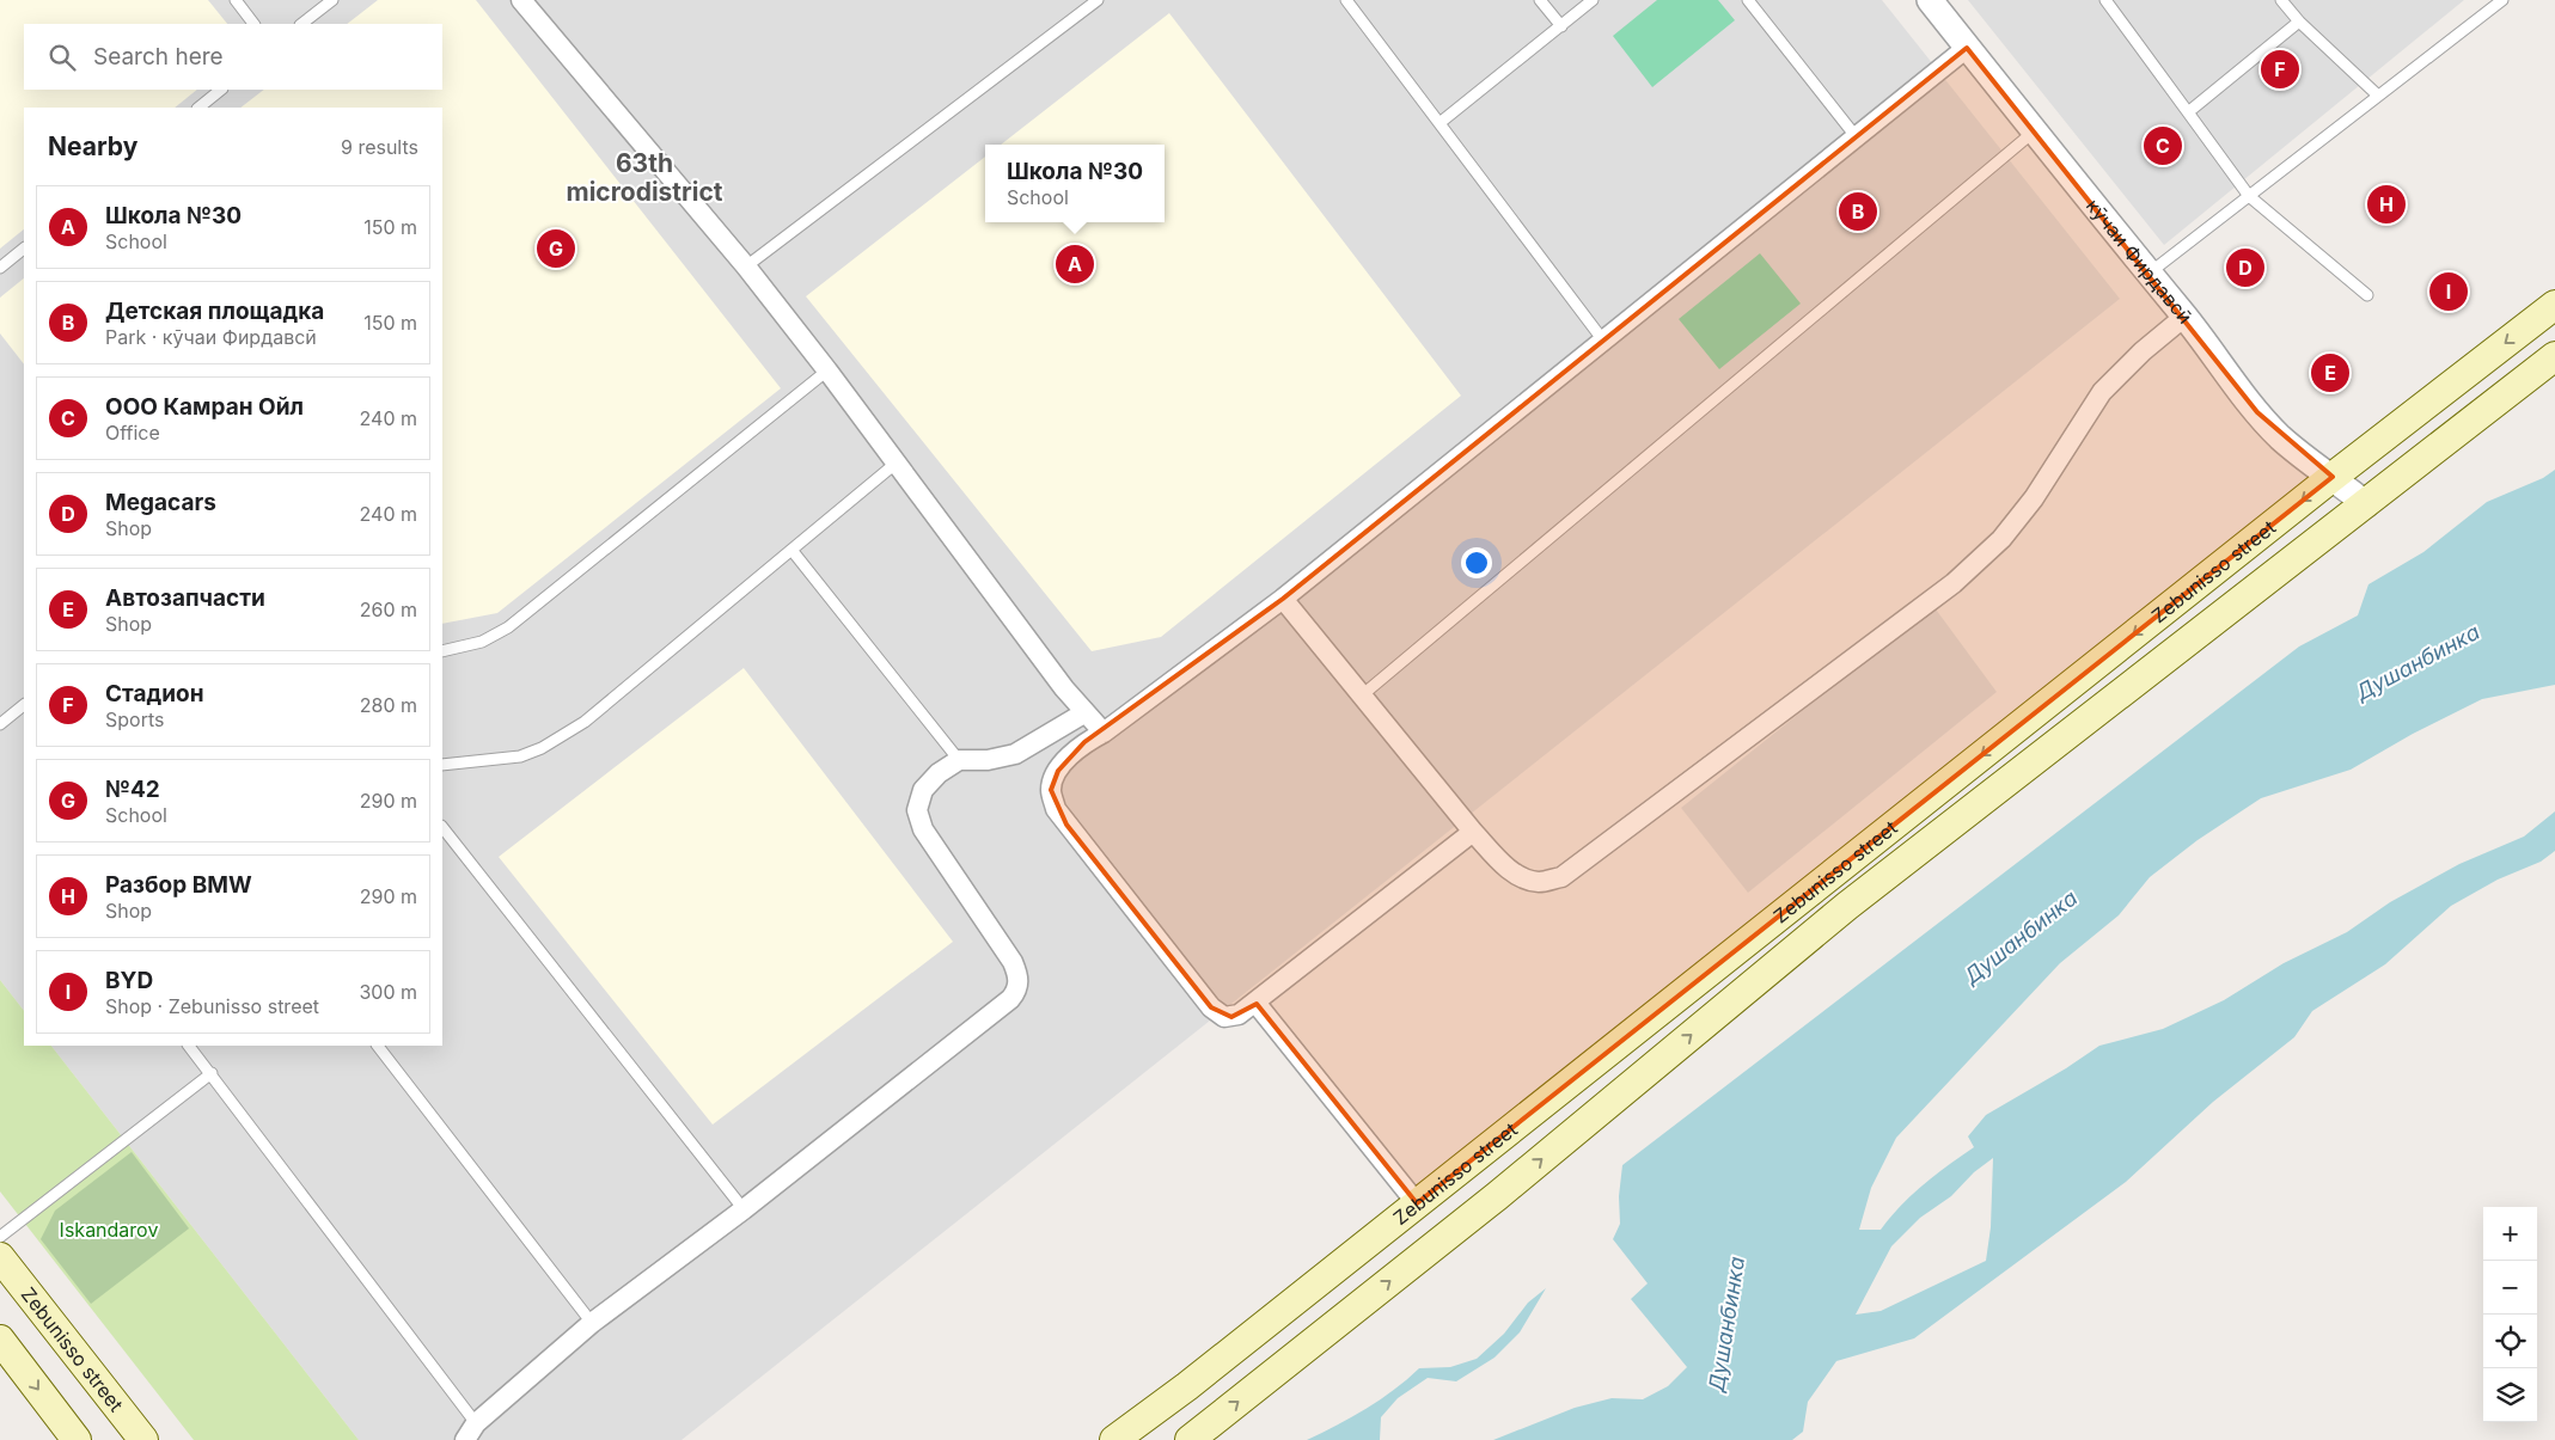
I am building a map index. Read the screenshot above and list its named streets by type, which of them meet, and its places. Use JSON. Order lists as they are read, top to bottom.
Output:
{
  "streets": {
    "main road": ["Zebunisso street"],
    "street": ["кӯчаи Фирдавсӣ"]
  },
  "crossings": [
    ["кӯчаи Фирдавсӣ", "Zebunisso street"]
  ],
  "districts": ["63th microdistrict"],
  "water": ["Душанбинка"],
  "parks": ["Iskandarov"],
  "page": {
    "search": "Search here",
    "pins": [
      "F",
      "C",
      "H",
      "B",
      "G",
      "A",
      "D",
      "I",
      "E"
    ],
    "heading": ["Nearby", "9 results"],
    "popup": ["Школа №30", "School"],
    "list": [
      {
        "mark": "A",
        "name": "Школа №30",
        "note": "School",
        "value": "150 m"
      },
      {
        "mark": "B",
        "name": "Детская площадка",
        "note": "Park · кӯчаи Фирдавсӣ",
        "value": "150 m"
      },
      {
        "mark": "C",
        "name": "ООО Камран Ойл",
        "note": "Office",
        "value": "240 m"
      },
      {
        "mark": "D",
        "name": "Megacars",
        "note": "Shop",
        "value": "240 m"
      },
      {
        "mark": "E",
        "name": "Автозапчасти",
        "note": "Shop",
        "value": "260 m"
      },
      {
        "mark": "F",
        "name": "Стадион",
        "note": "Sports",
        "value": "280 m"
      },
      {
        "mark": "G",
        "name": "№42",
        "note": "School",
        "value": "290 m"
      },
      {
        "mark": "H",
        "name": "Разбор BMW",
        "note": "Shop",
        "value": "290 m"
      },
      {
        "mark": "I",
        "name": "BYD",
        "note": "Shop · Zebunisso street",
        "value": "300 m"
      }
    ],
    "map_buttons": ["+", "−"]
  }
}
